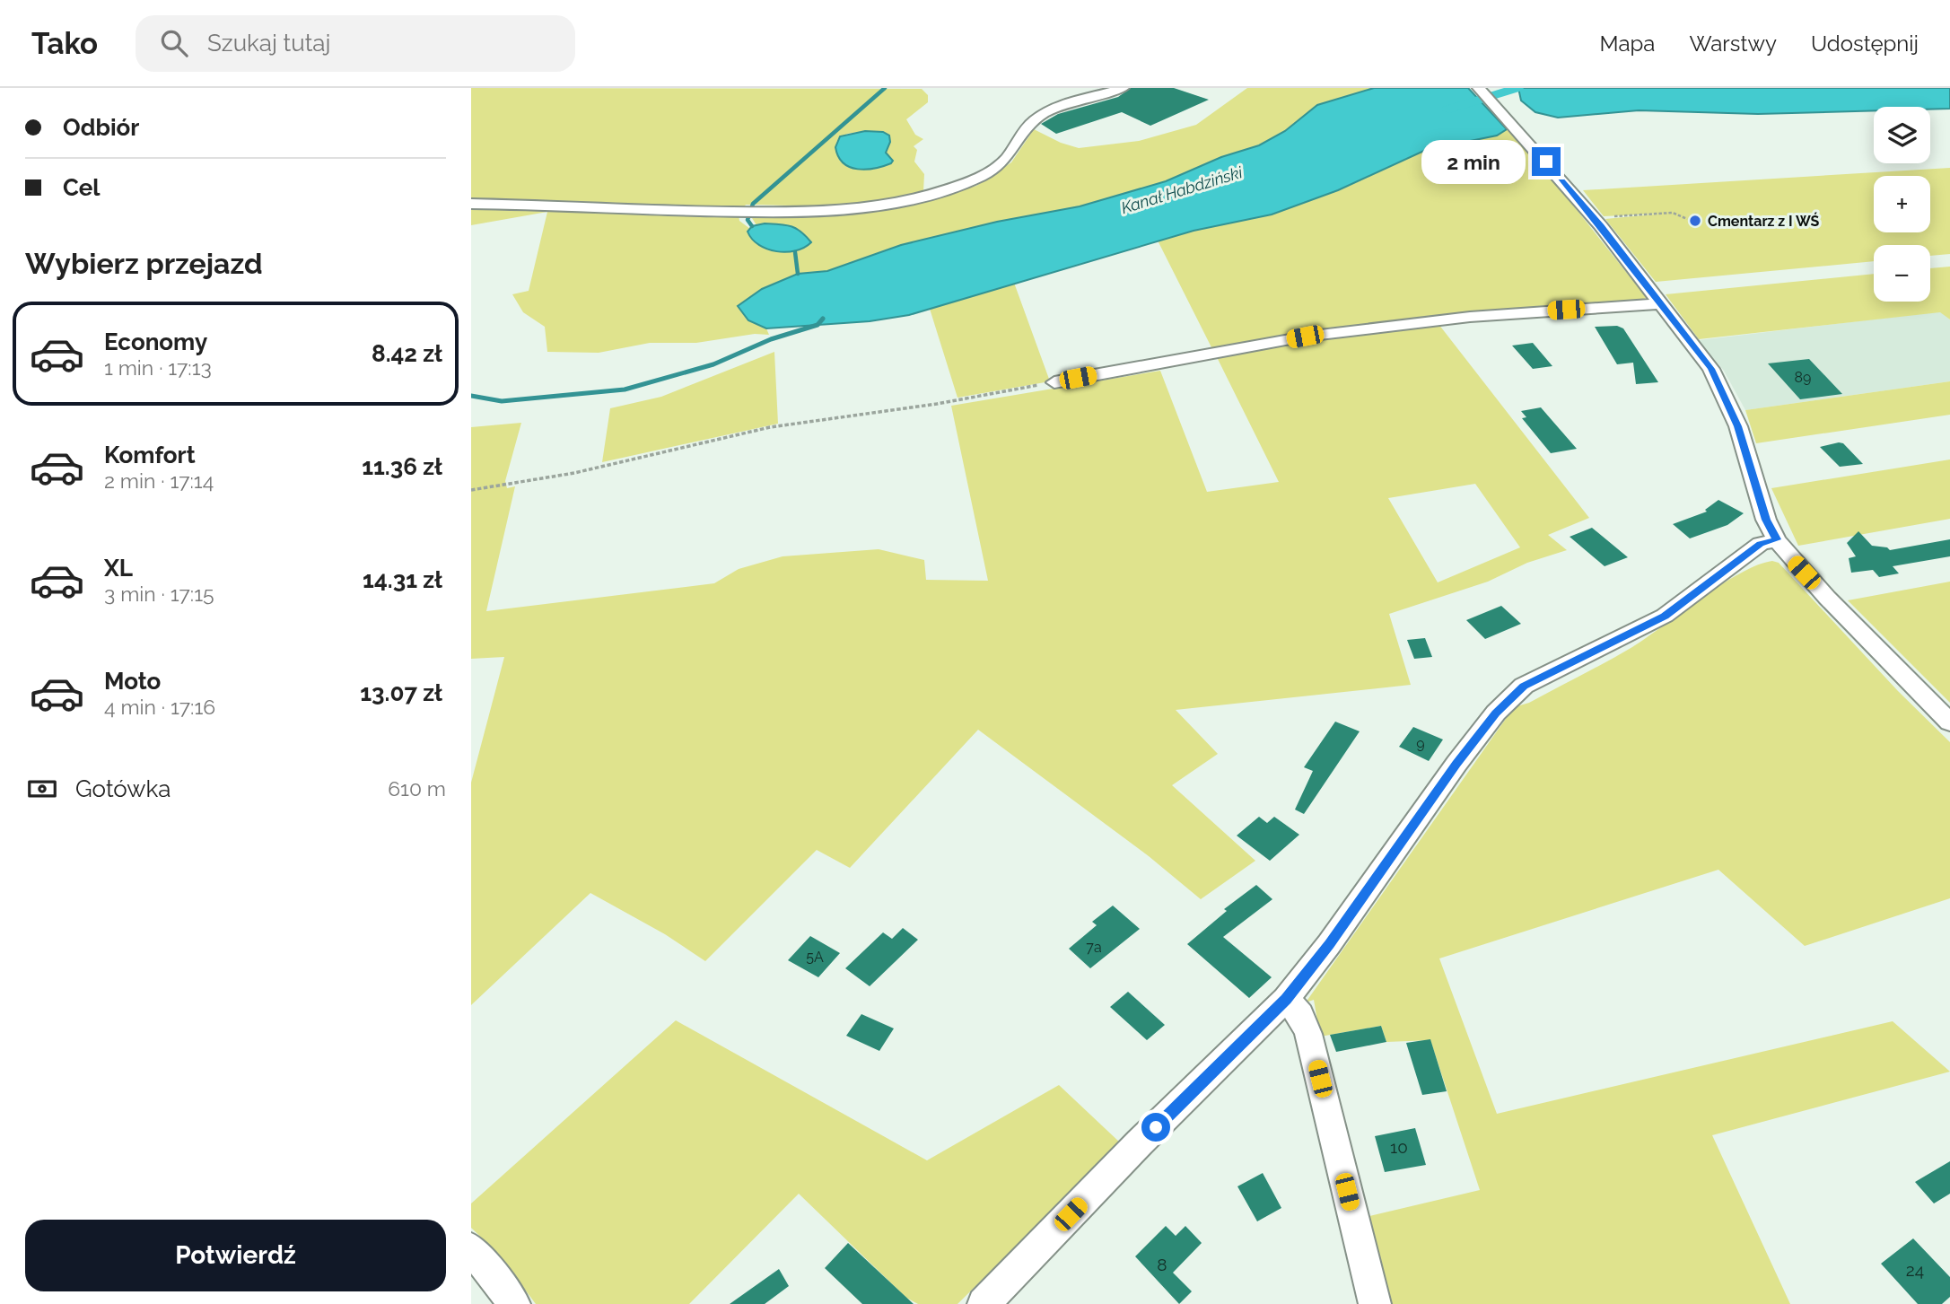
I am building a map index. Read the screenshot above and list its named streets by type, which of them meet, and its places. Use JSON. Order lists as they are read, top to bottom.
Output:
{
  "water": ["Kanał Habdziński"],
  "places": ["Cmentarz z I WŚ"],
  "house_numbers": [
    "89",
    "9",
    "7a",
    "5A",
    "10",
    "8",
    "24"
  ],
  "page": {
    "header": "Tako",
    "search": "Szukaj tutaj",
    "nav": ["Mapa", "Warstwy", "Udostępnij"],
    "banner": ["Odbiór", "Cel"],
    "map_buttons": ["+", "−"],
    "bubble": "2 min",
    "heading": "Wybierz przejazd",
    "list": [
      {
        "name": "Economy",
        "note": "1 min · 17:13",
        "value": "8.42 zł"
      },
      {
        "name": "Komfort",
        "note": "2 min · 17:14",
        "value": "11.36 zł"
      },
      {
        "name": "XL",
        "note": "3 min · 17:15",
        "value": "14.31 zł"
      },
      {
        "name": "Moto",
        "note": "4 min · 17:16",
        "value": "13.07 zł"
      }
    ],
    "pay": ["Gotówka", "610 m"],
    "buttons": "Potwierdź"
  }
}
